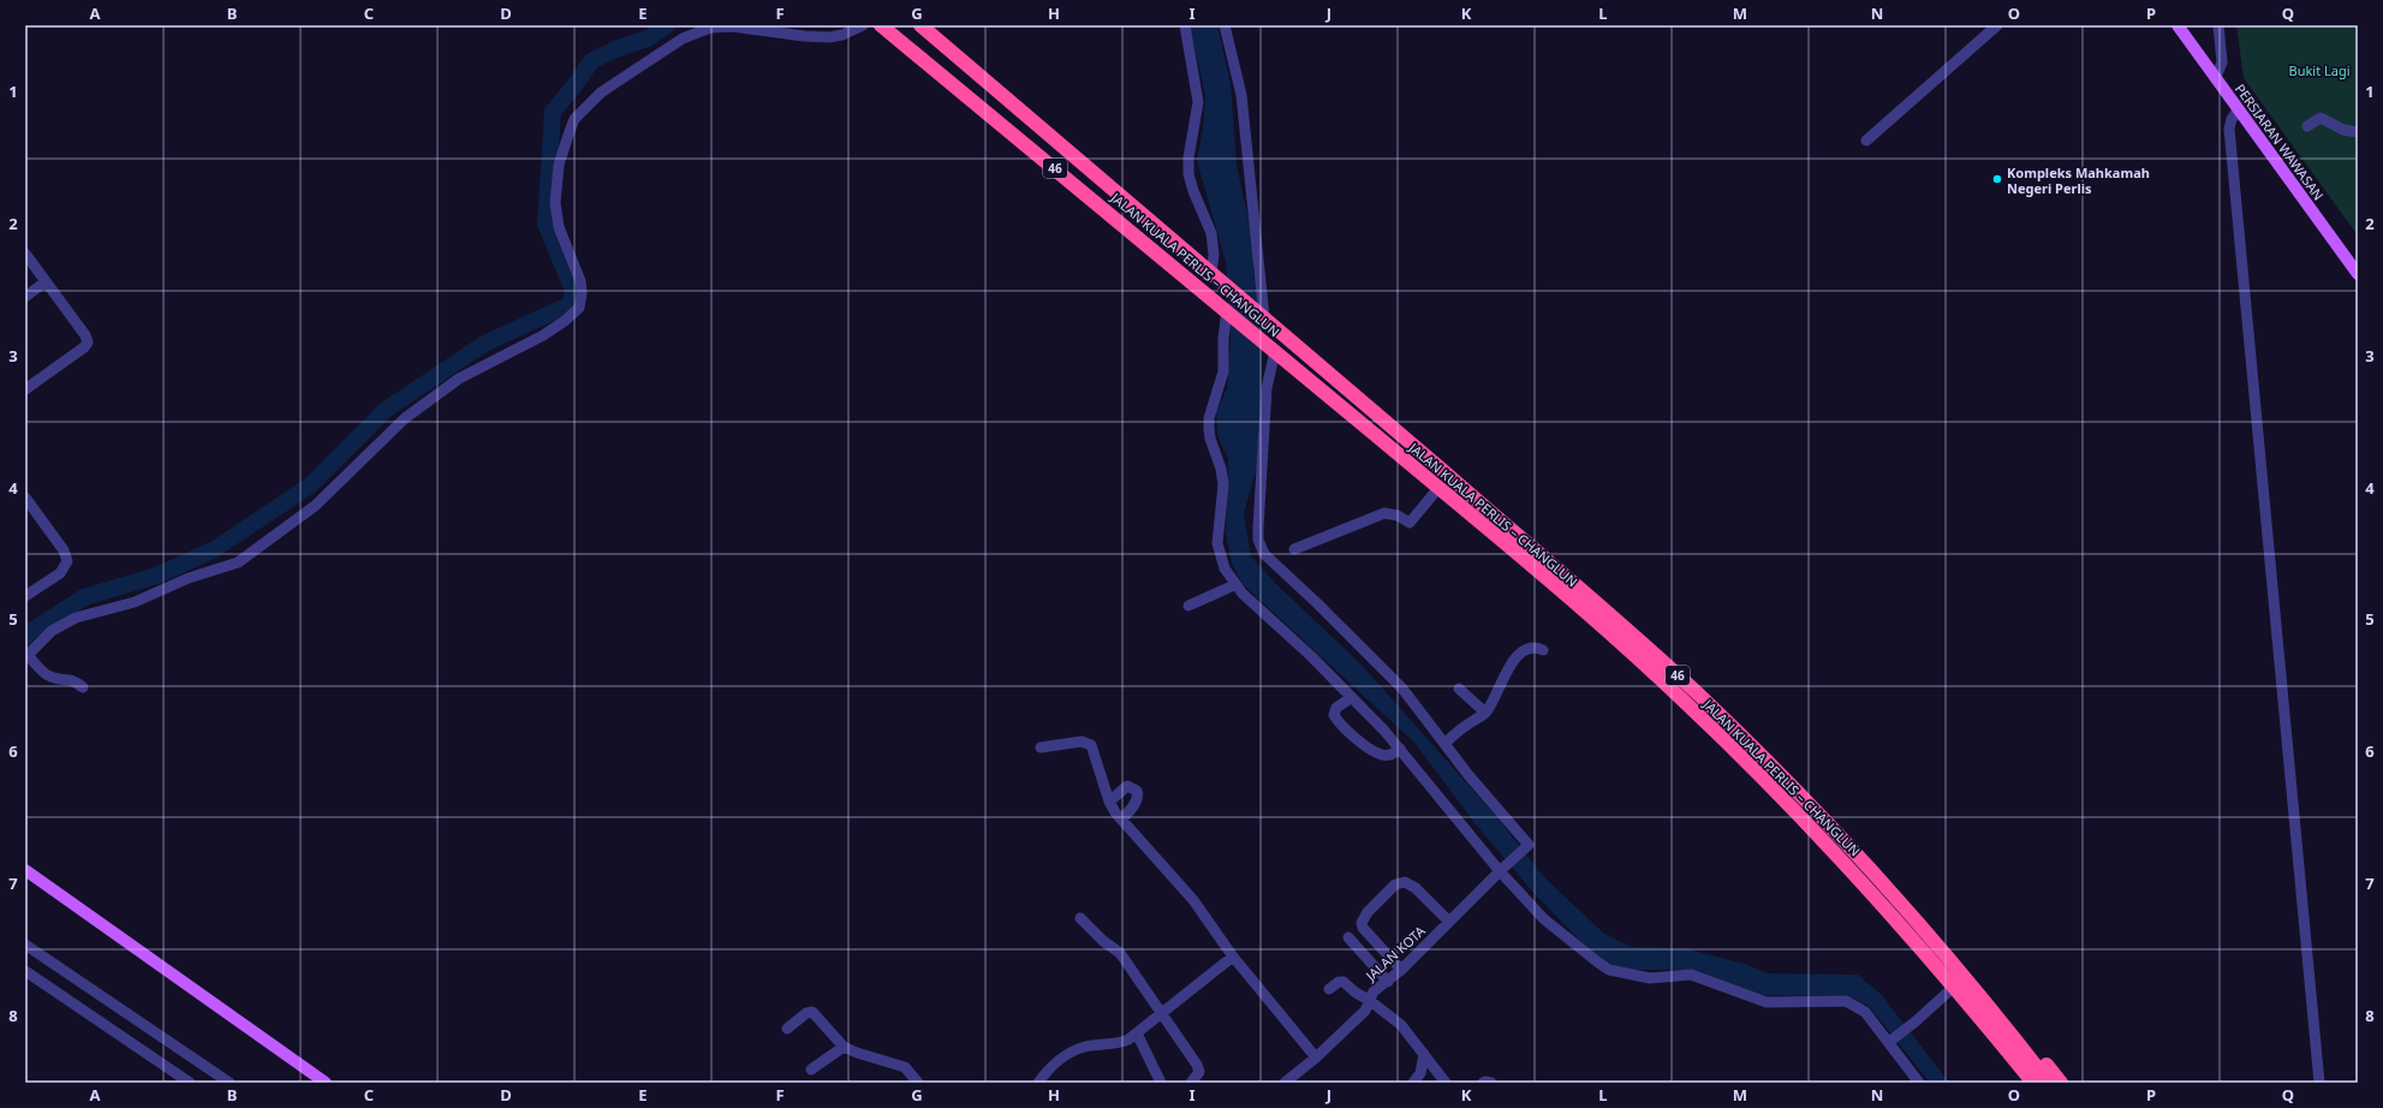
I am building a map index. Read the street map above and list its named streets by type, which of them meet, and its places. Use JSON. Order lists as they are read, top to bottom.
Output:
{
  "streets": {
    "highway": ["46", "JALAN KUALA PERLIS – CHANGLUN"],
    "main road": ["PERSIARAN WAWASAN"],
    "street": ["JALAN KOTA"]
  },
  "parks": ["Bukit Lagi"],
  "places": ["Kompleks Mahkamah Negeri Perlis"],
  "grid": {
    "columns": [
      "A",
      "B",
      "C",
      "D",
      "E",
      "F",
      "G",
      "H",
      "I",
      "J",
      "K",
      "L",
      "M",
      "N",
      "O",
      "P",
      "Q"
    ],
    "rows": [
      "1",
      "2",
      "3",
      "4",
      "5",
      "6",
      "7",
      "8"
    ]
  }
}
